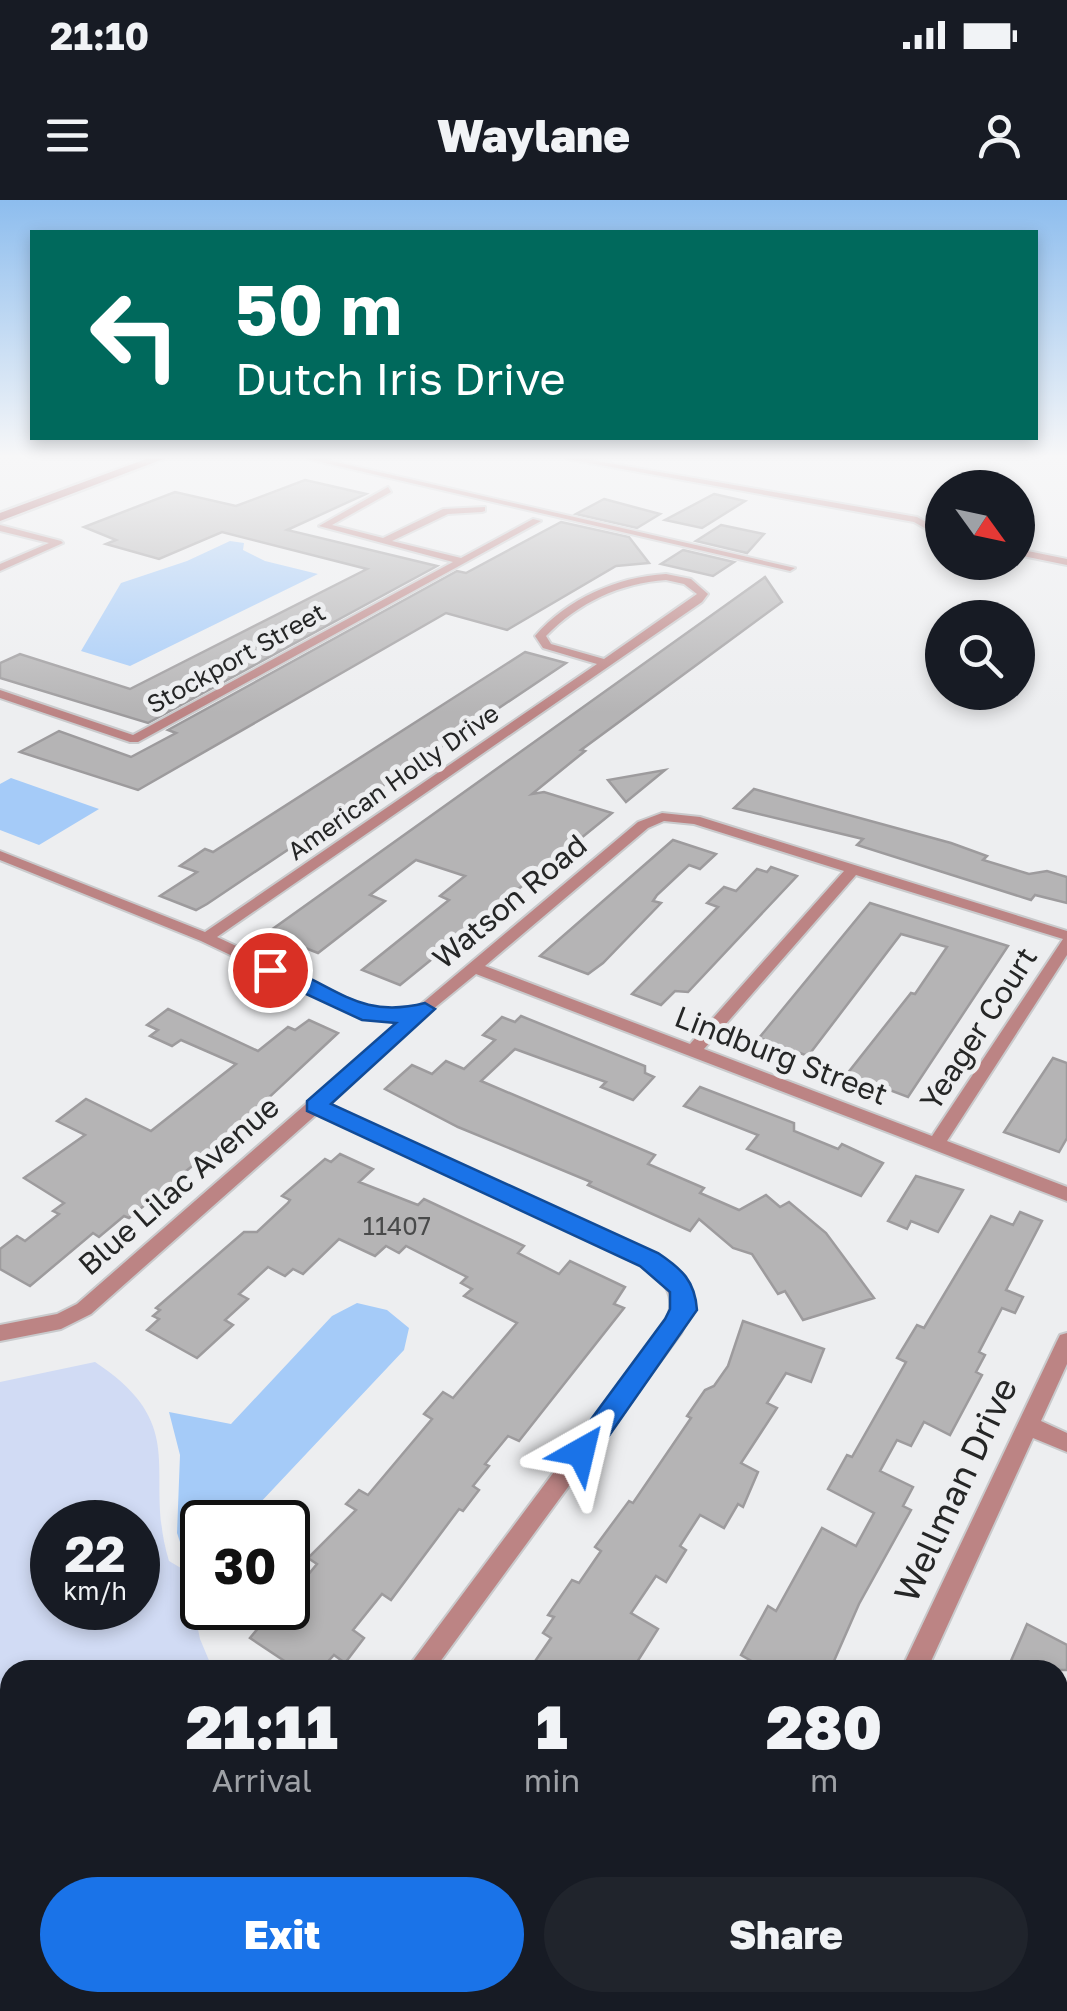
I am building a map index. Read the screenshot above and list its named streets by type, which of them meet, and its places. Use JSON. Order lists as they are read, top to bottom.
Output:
{
  "streets": {
    "street": [
      "Stockport Street",
      "American Holly Drive",
      "Watson Road",
      "Yeager Court",
      "Lindburg Street",
      "Blue Lilac Avenue",
      "Wellman Drive"
    ]
  },
  "crossings": [
    ["American Holly Drive", "Watson Road"],
    ["Watson Road", "Lindburg Street"],
    ["Watson Road", "Blue Lilac Avenue"],
    ["Yeager Court", "Lindburg Street"]
  ],
  "house_numbers": ["11407"],
  "north": "bottom right",
  "page": {
    "status": "21:10",
    "header": "Waylane",
    "turn": ["50 m", "Dutch Iris Drive"],
    "speed": "22 km/h",
    "limit": "30",
    "eta": [
      "21:11",
      "Arrival",
      "1",
      "min",
      "280",
      "m"
    ],
    "buttons": ["Exit", "Share"]
  }
}
